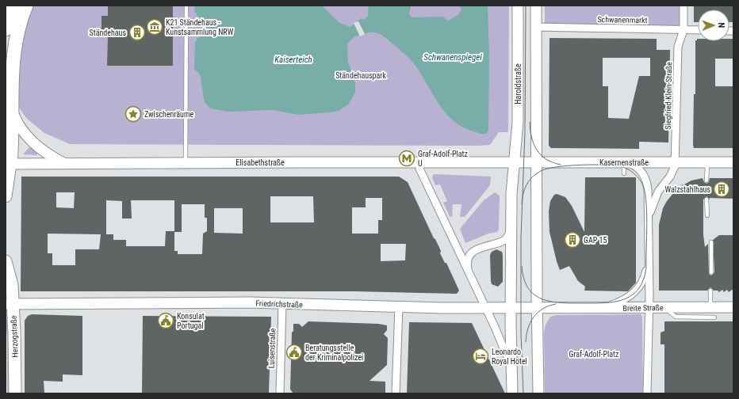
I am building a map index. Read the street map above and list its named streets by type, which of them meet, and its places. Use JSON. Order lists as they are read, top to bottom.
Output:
{
  "streets": {
    "main road": [
      "Haroldstraße",
      "Elisabethstraße",
      "Kasernenstraße",
      "Friedrichstraße",
      "Breite Straße",
      "Herzogstraße"
    ],
    "street": ["Schwanenmarkt", "Siegfried-Klein-Straße", "Luisenstraße"]
  },
  "crossings": [
    ["Schwanenmarkt", "Siegfried-Klein-Straße"],
    ["Haroldstraße", "Elisabethstraße"],
    ["Haroldstraße", "Kasernenstraße"],
    ["Siegfried-Klein-Straße", "Kasernenstraße"],
    ["Elisabethstraße", "Kasernenstraße"],
    ["Friedrichstraße", "Breite Straße"],
    ["Friedrichstraße", "Herzogstraße"],
    ["Friedrichstraße", "Luisenstraße"]
  ],
  "water": ["Schwanenspiegel", "Kaiserteich"],
  "parks": ["Ständehauspark", "Graf-Adolf-Platz"],
  "places": {
    "museum": ["K21 Ständehaus - Kunstsammlung NRW"],
    "building": ["Ständehaus", "Walzstahlhaus", "GAP 15"],
    "place": ["Zwischenräume"],
    "metro station": ["Graf-Adolf-Platz U"],
    "public building": ["Konsulat Portugal", "Beratungsstelle der Kriminalpolizei"],
    "hotel": ["Leonardo Royal Hotel"]
  },
  "north": "right"
}
